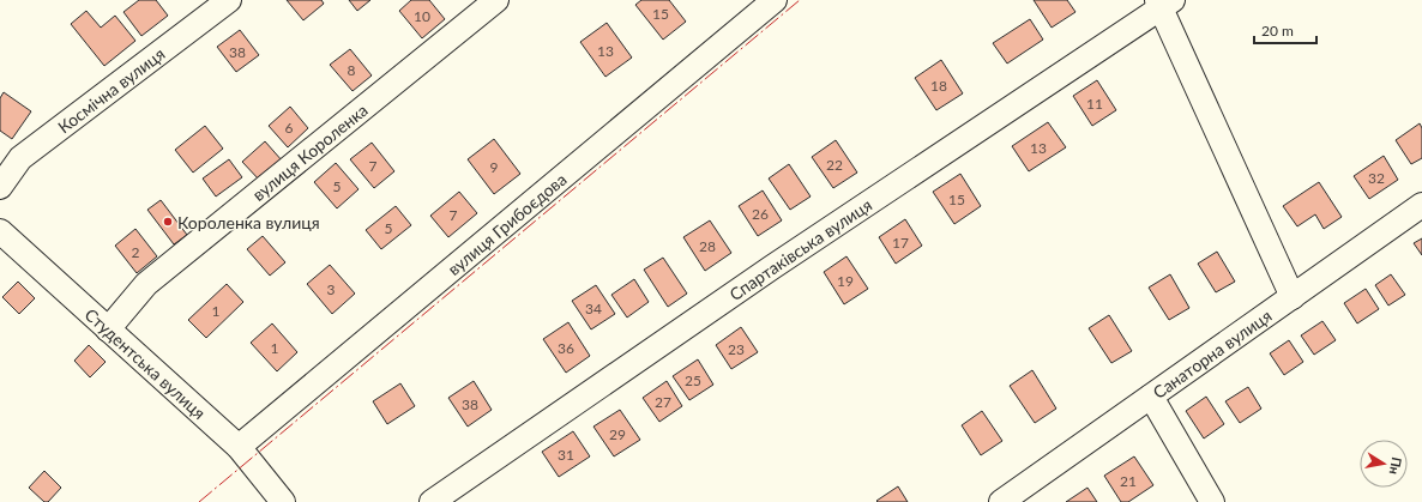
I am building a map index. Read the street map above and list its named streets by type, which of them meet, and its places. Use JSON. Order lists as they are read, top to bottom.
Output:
{
  "streets": {
    "street": [
      "Космічна вулиця",
      "вулиця Короленка",
      "вулиця Грибоєдова",
      "Спартаківська вулиця",
      "Санаторна вулиця",
      "Студентська вулиця"
    ]
  },
  "crossings": [
    ["вулиця Короленка", "Студентська вулиця"],
    ["вулиця Грибоєдова", "Студентська вулиця"]
  ],
  "places": ["Короленка вулиця"],
  "house_numbers": [
    "15",
    "10",
    "13",
    "38",
    "8",
    "18",
    "11",
    "6",
    "13",
    "22",
    "7",
    "9",
    "32",
    "5",
    "15",
    "26",
    "7",
    "5",
    "17",
    "28",
    "2",
    "19",
    "3",
    "34",
    "1",
    "1",
    "36",
    "23",
    "25",
    "27",
    "38",
    "29",
    "31",
    "21"
  ],
  "scale_bar": "20 m",
  "north": "right"
}
